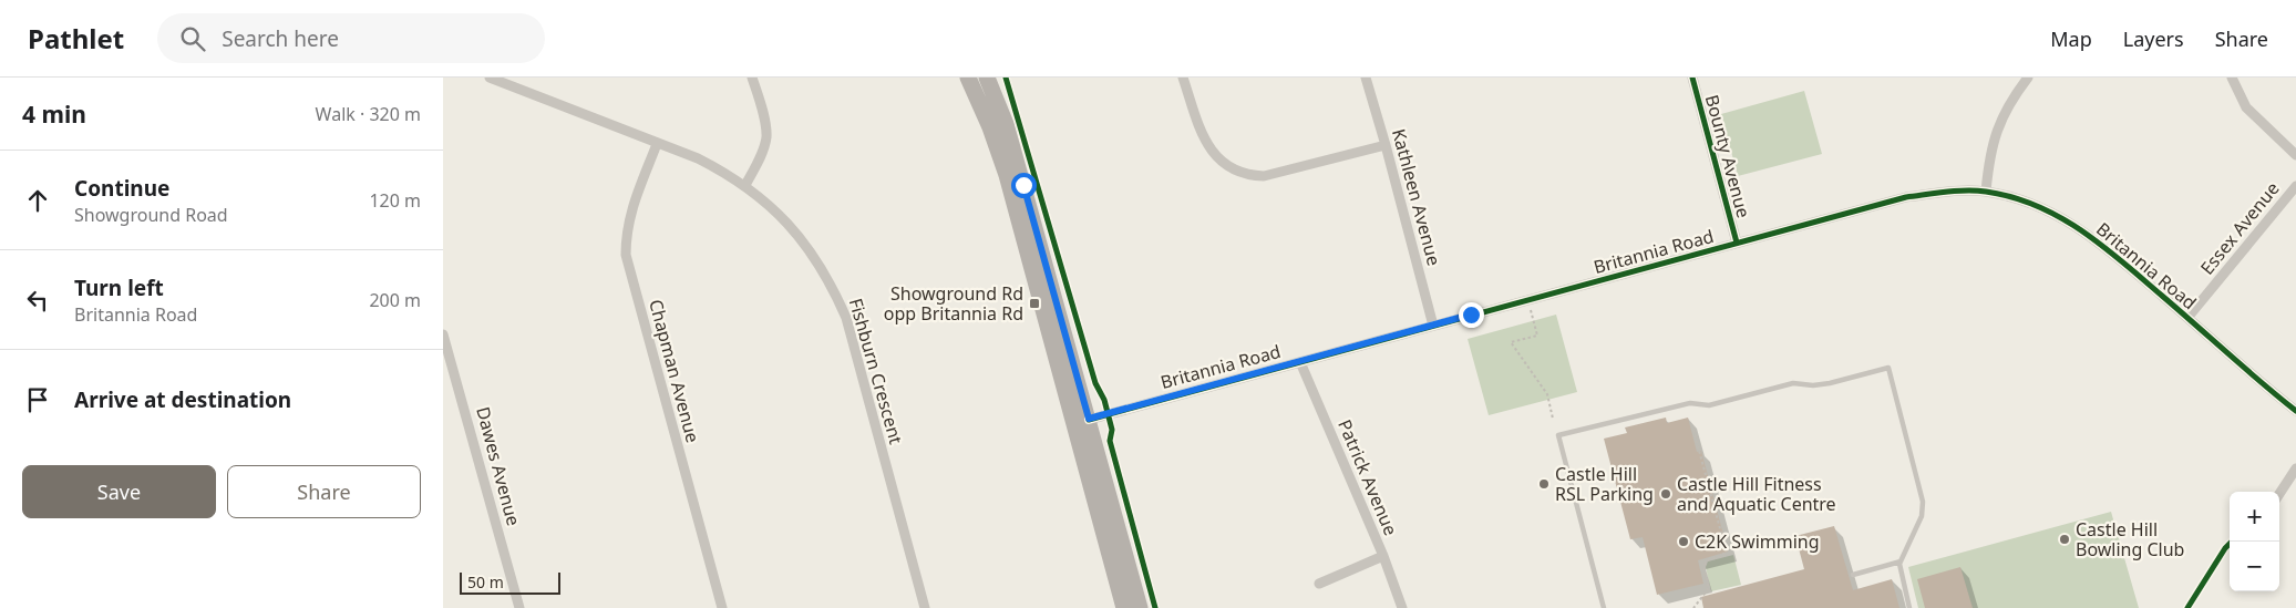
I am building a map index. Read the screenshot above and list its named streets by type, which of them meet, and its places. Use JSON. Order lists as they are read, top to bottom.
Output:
{
  "streets": {
    "street": [
      "Bounty Avenue",
      "Kathleen Avenue",
      "Essex Avenue",
      "Britannia Road",
      "Chapman Avenue",
      "Fishburn Crescent",
      "Dawes Avenue",
      "Patrick Avenue"
    ]
  },
  "crossings": [
    ["Bounty Avenue", "Britannia Road"],
    ["Kathleen Avenue", "Britannia Road"],
    ["Essex Avenue", "Britannia Road"],
    ["Britannia Road", "Patrick Avenue"],
    ["Chapman Avenue", "Fishburn Crescent"]
  ],
  "places": {
    "transit": ["Showground Rd opp Britannia Rd"],
    "other": [
      "Castle Hill RSL Parking",
      "Castle Hill Fitness and Aquatic Centre",
      "Castle Hill Bowling Club",
      "C2K Swimming"
    ]
  },
  "scale_bar": "50 m",
  "page": {
    "header": "Pathlet",
    "search": "Search here",
    "nav": ["Map", "Layers", "Share"],
    "heading": ["4 min", "Walk · 320 m"],
    "list": [
      ["Continue", "Showground Road", "120 m"],
      ["Turn left", "Britannia Road", "200 m"],
      "Arrive at destination"
    ],
    "buttons": ["Save", "Share"],
    "map_buttons": ["+", "−"],
    "scale": "50 m"
  }
}
